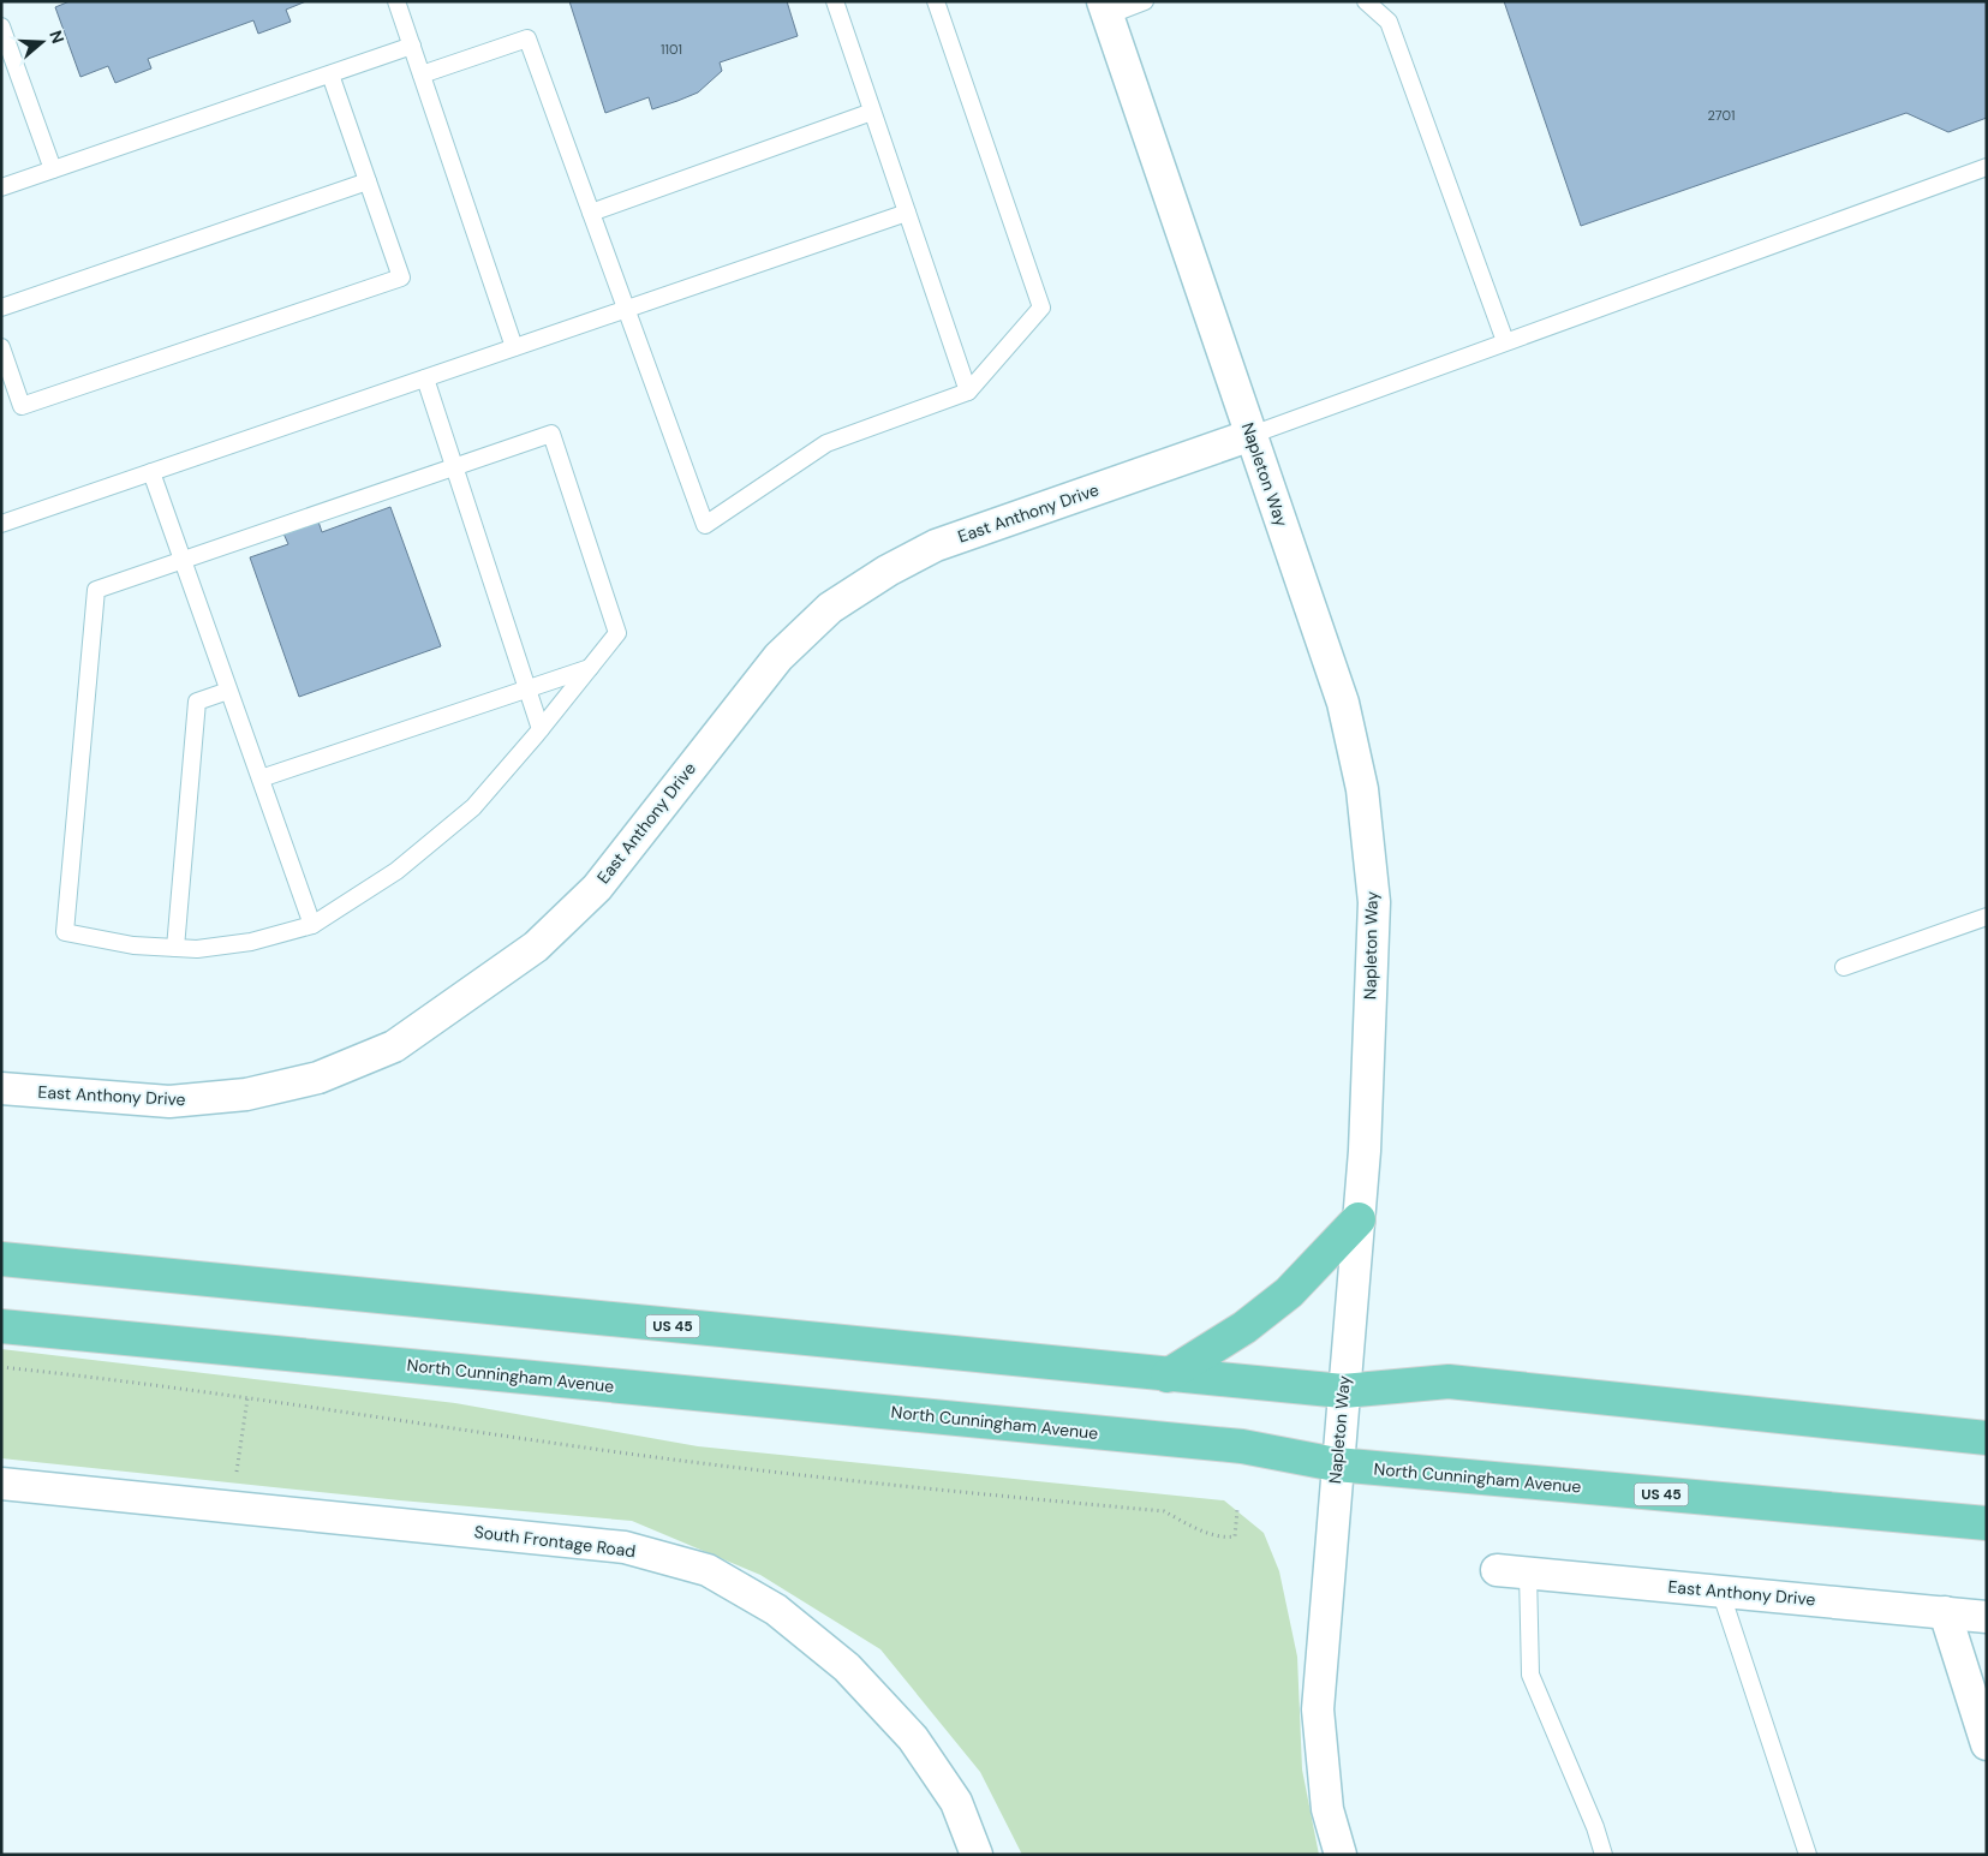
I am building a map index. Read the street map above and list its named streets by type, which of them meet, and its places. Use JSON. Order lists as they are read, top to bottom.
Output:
{
  "streets": {
    "main road": ["US 45", "North Cunningham Avenue"],
    "street": ["Napleton Way", "East Anthony Drive", "South Frontage Road"]
  },
  "crossings": [
    ["Napleton Way", "East Anthony Drive"],
    ["Napleton Way", "US 45"],
    ["Napleton Way", "North Cunningham Avenue"]
  ],
  "house_numbers": ["1101", "2701"],
  "north": "right"
}
